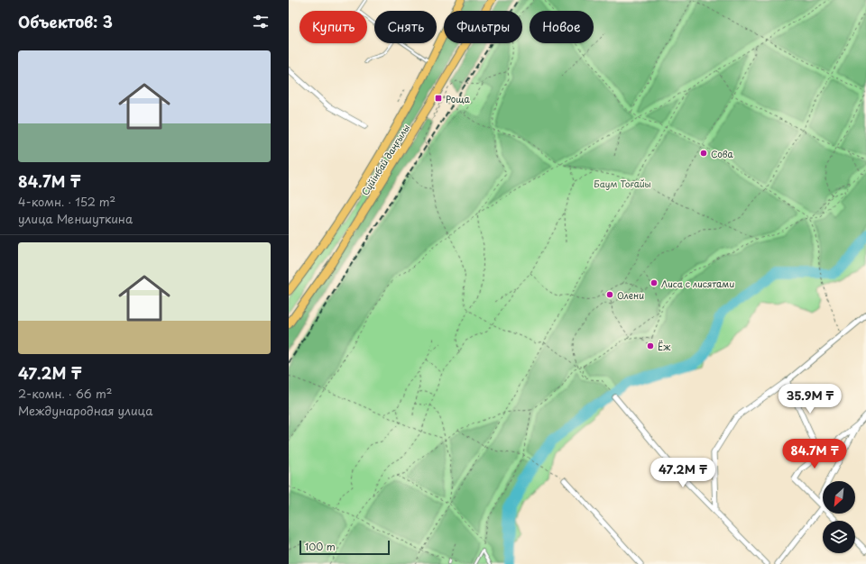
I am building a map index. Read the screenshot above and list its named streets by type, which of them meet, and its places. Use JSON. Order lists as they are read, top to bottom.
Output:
{
  "streets": {
    "main road": ["Сүйінбай даңғылы"]
  },
  "parks": ["Баум Тоғайы"],
  "places": {
    "transit": ["Роща"],
    "other": [
      "Сова",
      "Лиса с лисятами",
      "Олени",
      "Ёж"
    ]
  },
  "scale_bar": "100 m",
  "north": "bottom left",
  "page": {
    "heading": "Объектов: 3",
    "chip": [
      "Купить",
      "Снять",
      "Фильтры",
      "Новое"
    ],
    "list": [
      {
        "name": "84.7M ₸",
        "note": "4-комн. · 152 m² · улица Меншуткина"
      },
      {
        "name": "47.2M ₸",
        "note": "2-комн. · 66 m² · Международная улица"
      }
    ],
    "price": ["35.9M ₸", "84.7M ₸", "47.2M ₸"],
    "scale": "100 m"
  }
}
